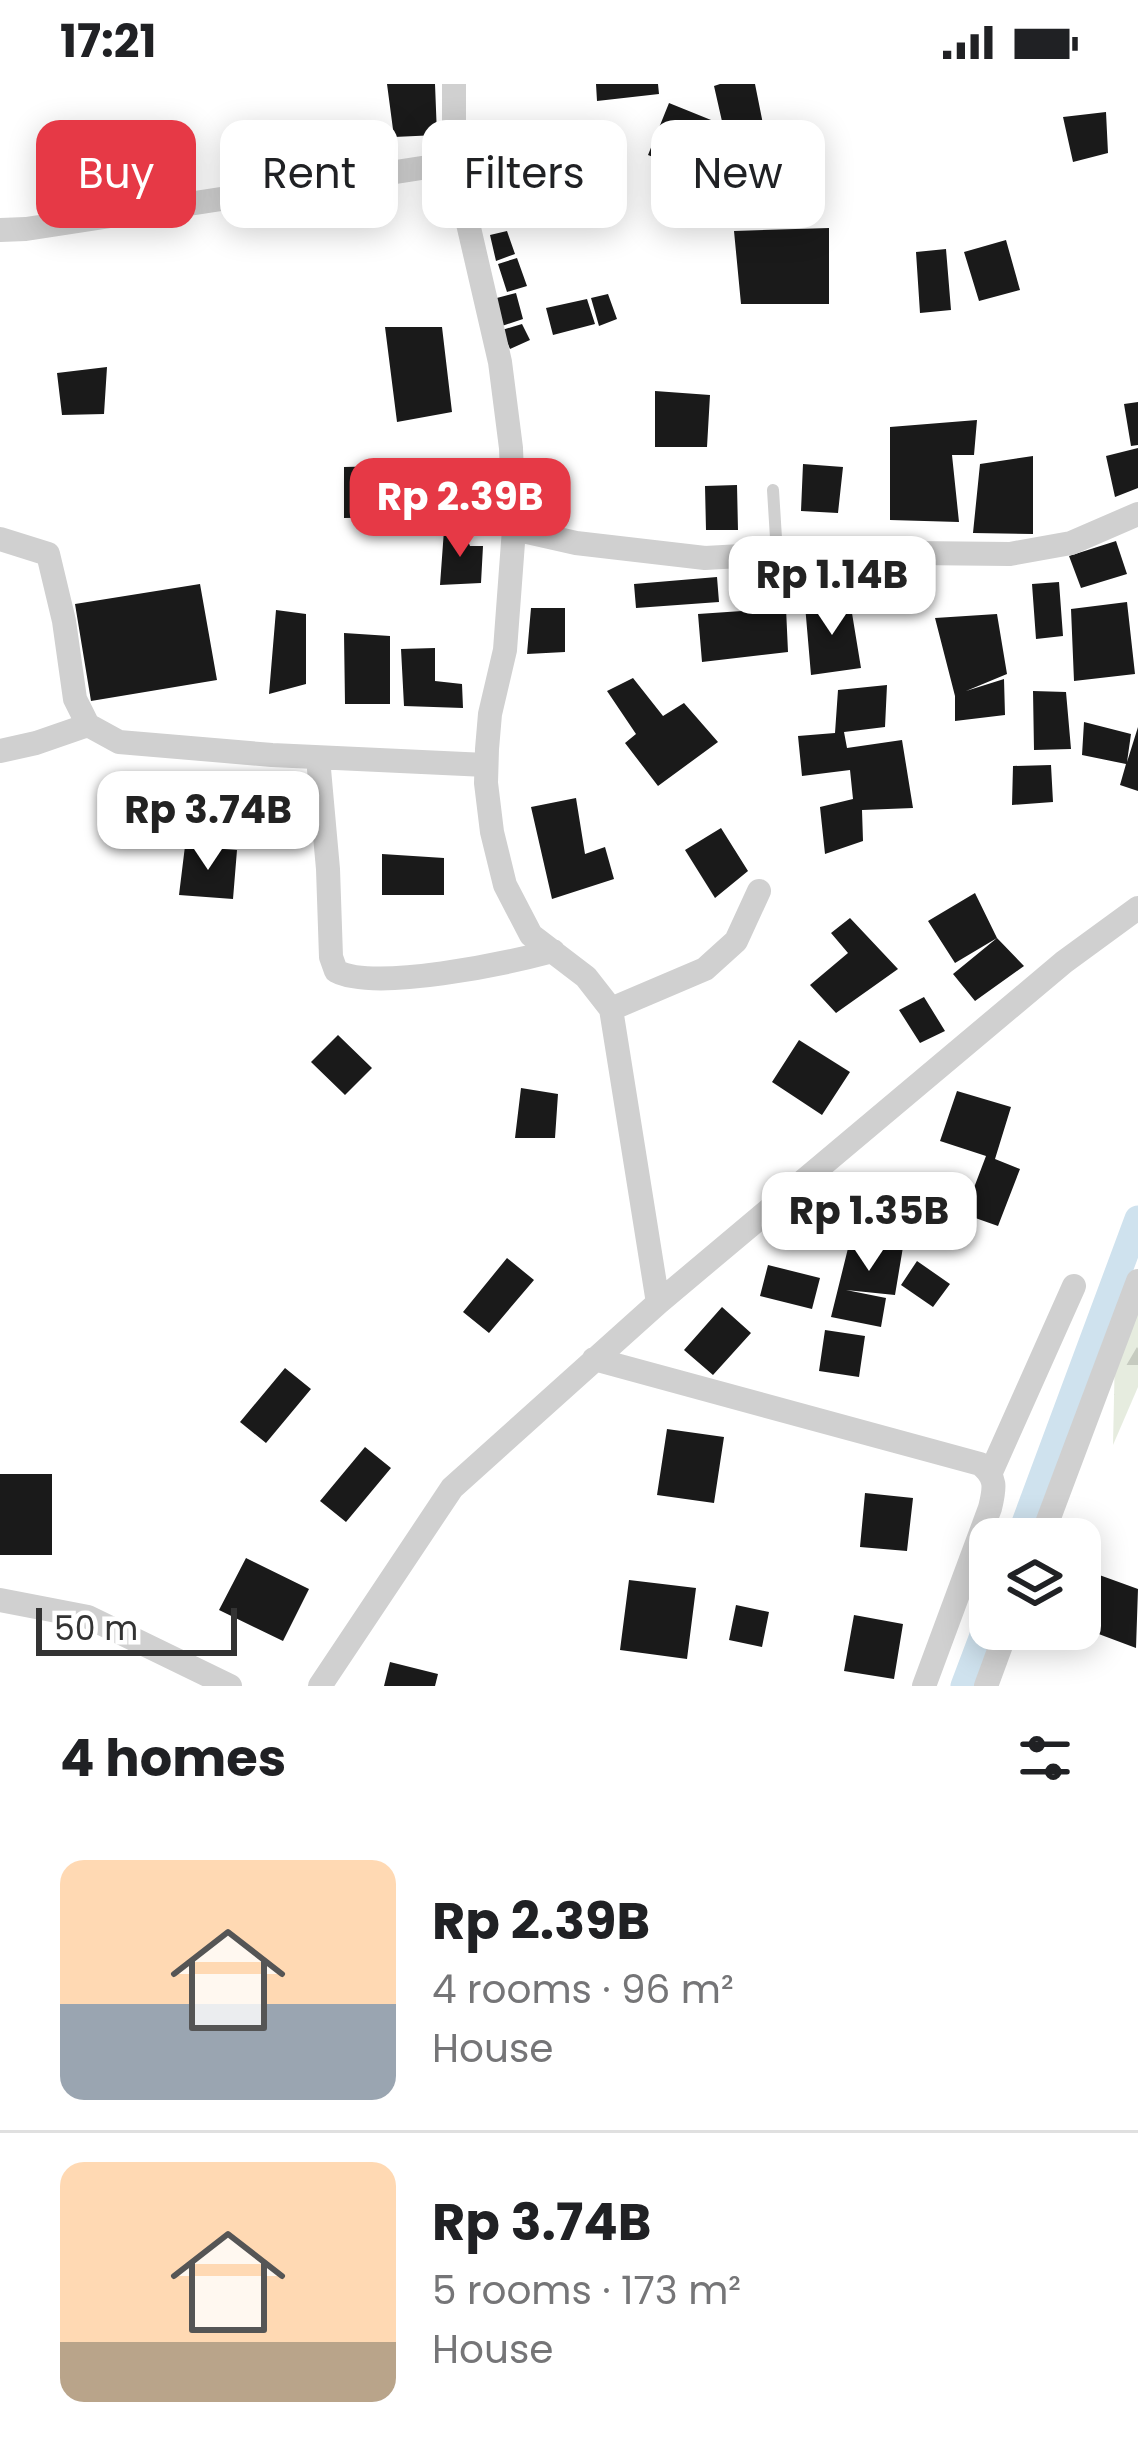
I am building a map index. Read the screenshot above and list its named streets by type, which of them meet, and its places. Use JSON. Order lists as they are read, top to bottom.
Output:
{
  "scale_bar": "50 m",
  "page": {
    "status": "17:21",
    "chip": [
      "Buy",
      "Rent",
      "Filters",
      "New"
    ],
    "price": [
      "Rp 2.39B",
      "Rp 1.14B",
      "Rp 3.74B",
      "Rp 1.35B"
    ],
    "scale": "50 m",
    "heading": "4 homes",
    "list": [
      {
        "name": "Rp 2.39B",
        "note": "4 rooms · 96 m² · House"
      },
      {
        "name": "Rp 3.74B",
        "note": "5 rooms · 173 m² · House"
      }
    ]
  }
}
